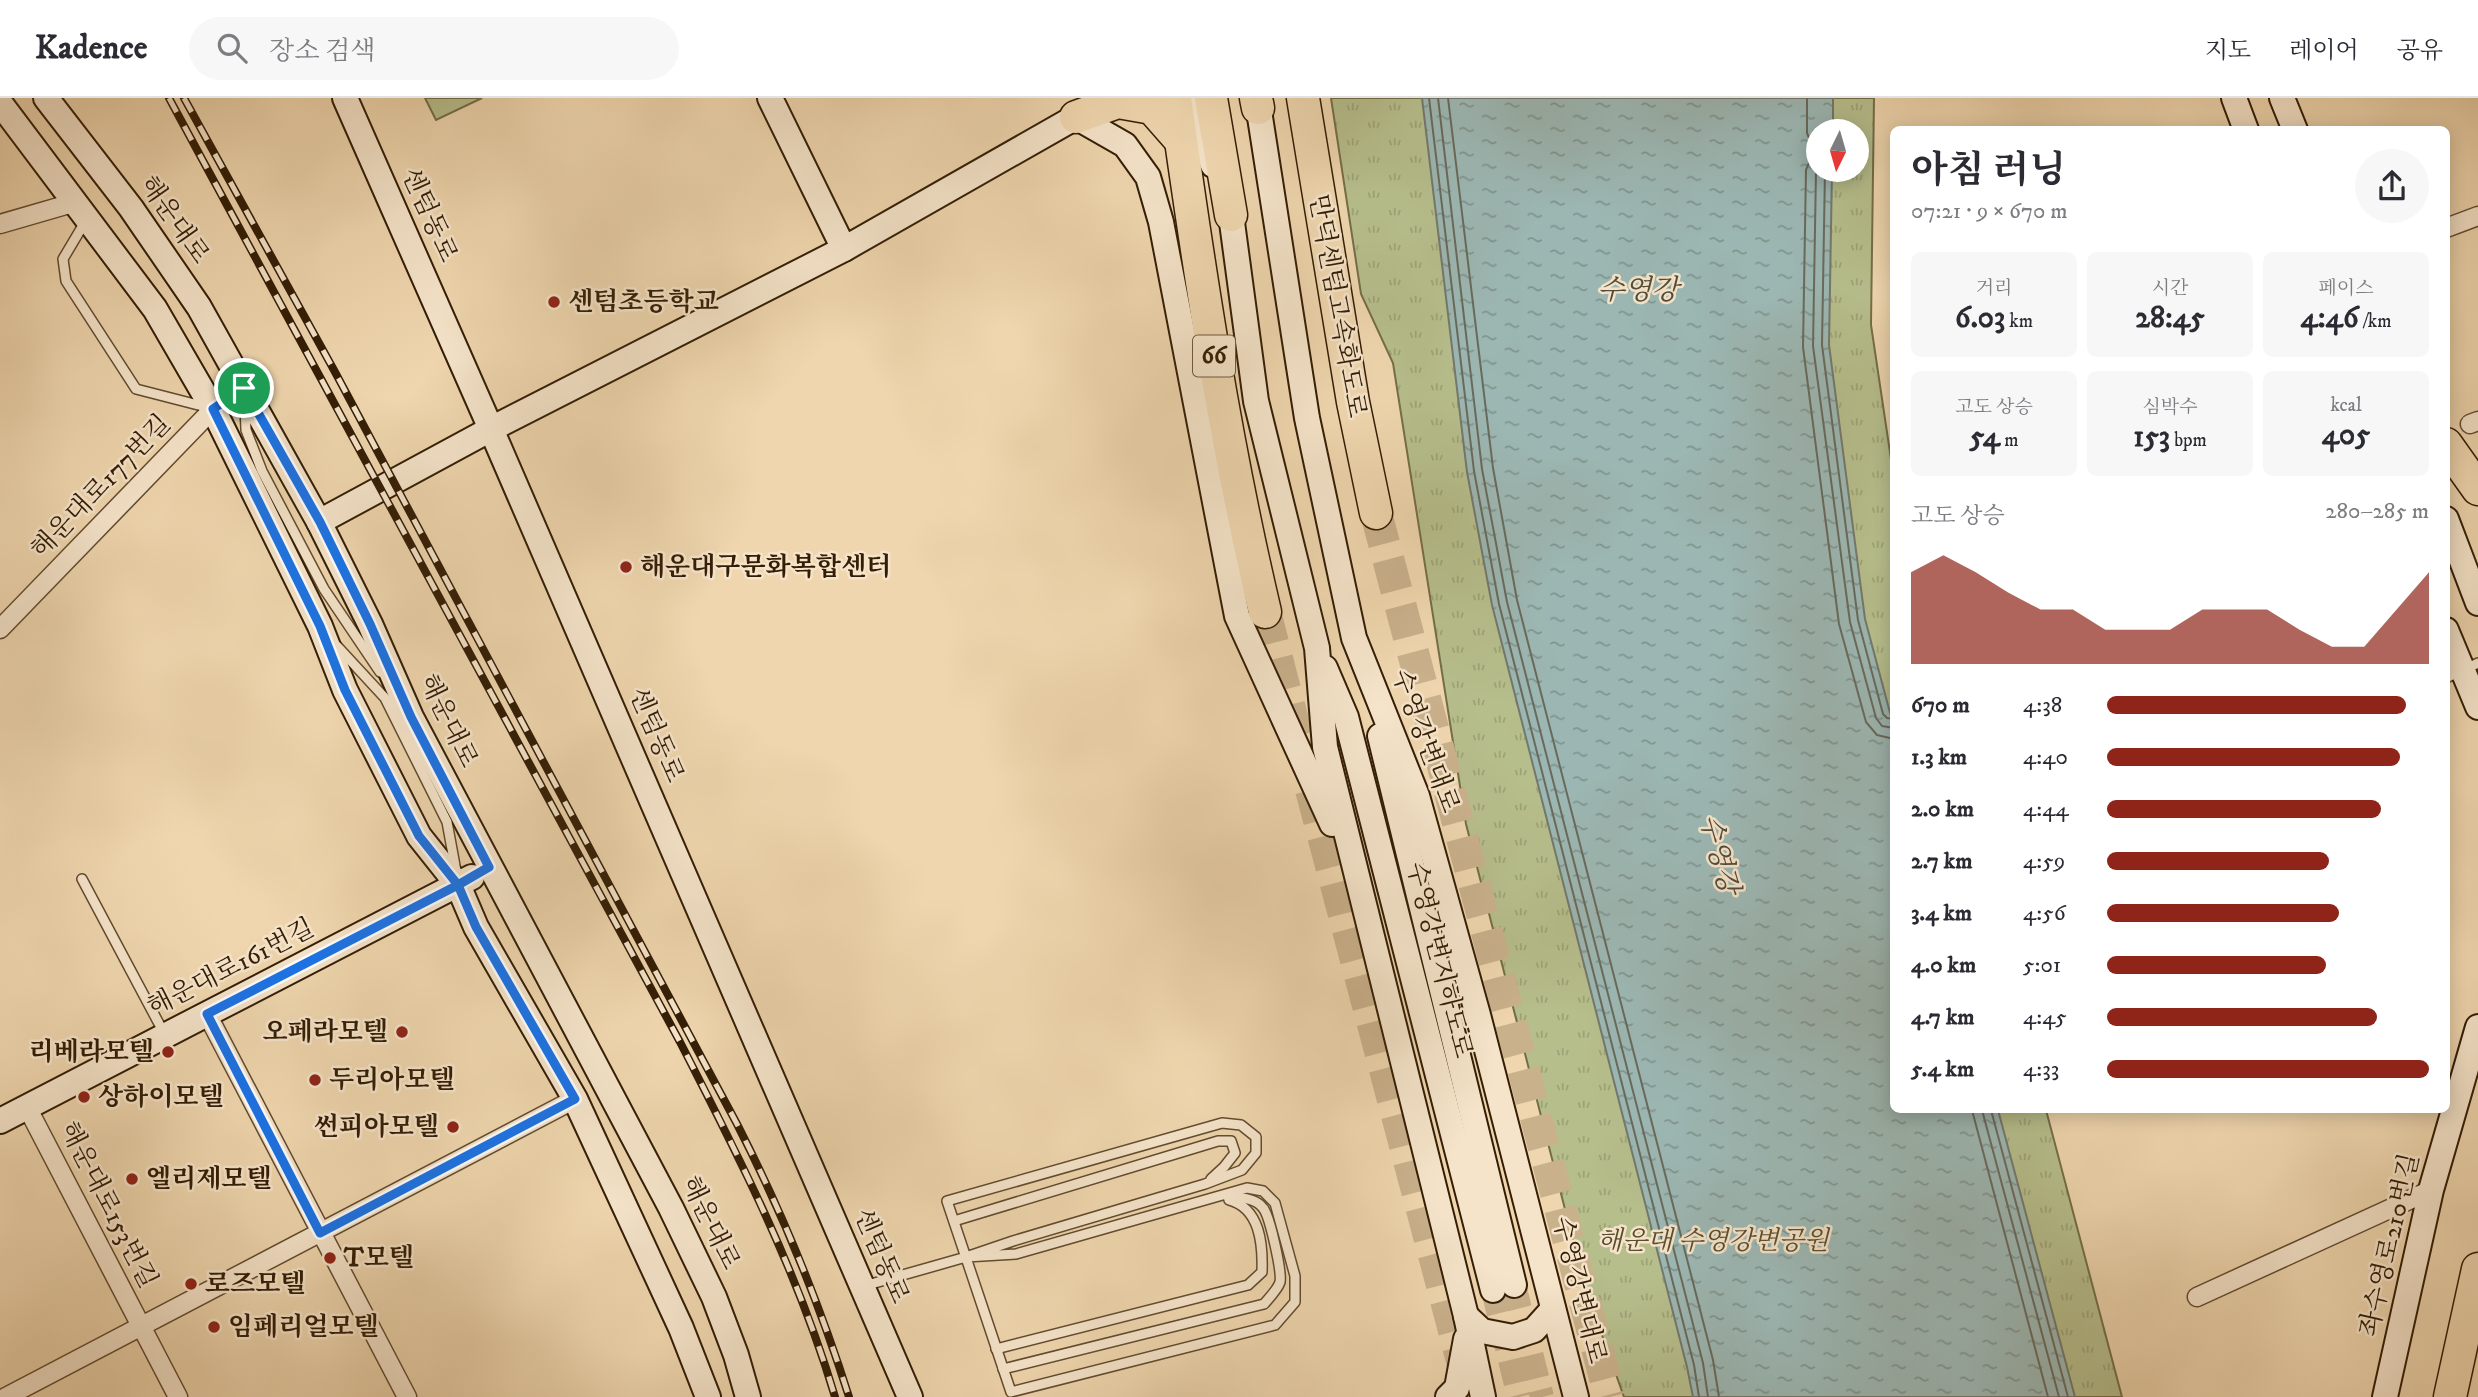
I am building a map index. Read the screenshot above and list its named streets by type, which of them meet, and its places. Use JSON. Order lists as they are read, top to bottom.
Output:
{
  "streets": {
    "highway": ["만덕센텀고속화도로", "66"],
    "main road": [
      "센텀동로",
      "해운대로",
      "수영강변대로",
      "수영강변지하도로",
      "해운대로161번길",
      "좌수영로210번길"
    ],
    "street": ["해운대로177번길", "해운대로153번길"]
  },
  "crossings": [
    ["해운대로", "해운대로177번길"],
    ["해운대로", "해운대로161번길"],
    ["수영강변대로", "수영강변지하도로"],
    ["해운대로161번길", "해운대로153번길"]
  ],
  "water": ["수영강"],
  "parks": ["해운대 수영강변공원"],
  "places": [
    "센텀초등학교",
    "해운대구문화복합센터",
    "오페라모텔",
    "리베라모텔",
    "두리아모텔",
    "상하이모텔",
    "썬피아모텔",
    "엘리제모텔",
    "T모텔",
    "로즈모텔",
    "임페리얼모텔"
  ],
  "north": "bottom",
  "page": {
    "header": "Kadence",
    "search": "장소 검색",
    "nav": ["지도", "레이어", "공유"],
    "heading": ["아침 러닝", "07:21 · 9 × 670 m"],
    "stats": [
      ["거리", "6.03 km"],
      ["시간", "28:45"],
      ["페이스", "4:46 /km"],
      ["고도 상승", "54 m"],
      ["심박수", "153 bpm"],
      ["kcal", "405"]
    ],
    "chart": ["고도 상승", "280–285 m"],
    "list": [
      {
        "name": "670 m",
        "note": "4:38"
      },
      {
        "name": "1.3 km",
        "note": "4:40"
      },
      {
        "name": "2.0 km",
        "note": "4:44"
      },
      {
        "name": "2.7 km",
        "note": "4:59"
      },
      {
        "name": "3.4 km",
        "note": "4:56"
      },
      {
        "name": "4.0 km",
        "note": "5:01"
      },
      {
        "name": "4.7 km",
        "note": "4:45"
      },
      {
        "name": "5.4 km",
        "note": "4:33"
      }
    ]
  }
}
